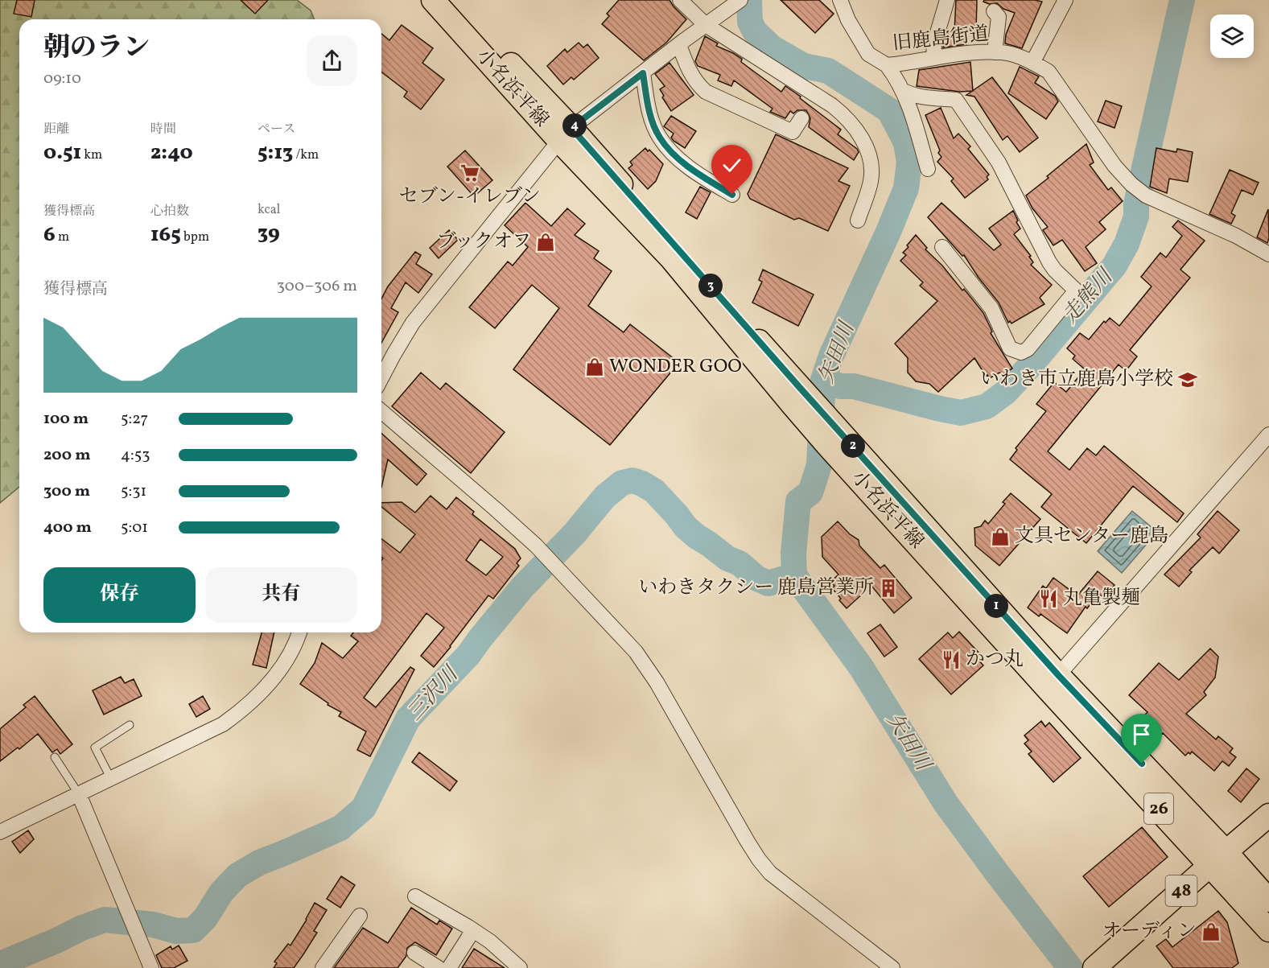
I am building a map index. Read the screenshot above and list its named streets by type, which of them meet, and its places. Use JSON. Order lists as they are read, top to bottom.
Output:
{
  "streets": {
    "main road": ["小名浜平線", "26", "48"],
    "street": ["旧鹿島街道"]
  },
  "crossings": [
    ["小名浜平線", "26"],
    ["26", "48"]
  ],
  "water": ["走熊川", "矢田川", "三沢川"],
  "places": {
    "supermarket": ["セブン-イレブン"],
    "shop": [
      "ブックオフ",
      "WONDER GOO",
      "文具センター鹿島",
      "オーディン"
    ],
    "school or university": ["いわき市立鹿島小学校"],
    "building": ["いわきタクシー 鹿島営業所"],
    "restaurant": ["丸亀製麺", "かつ丸"]
  },
  "page": {
    "heading": ["朝のラン", "09:10"],
    "stats": [
      ["距離", "0.51 km"],
      ["時間", "2:40"],
      ["ペース", "5:13 /km"],
      ["獲得標高", "6 m"],
      ["心拍数", "165 bpm"],
      ["kcal", "39"]
    ],
    "pins": [
      "4",
      "3",
      "2",
      "1"
    ],
    "chart": ["獲得標高", "300–306 m"],
    "list": [
      {
        "name": "100 m",
        "note": "5:27"
      },
      {
        "name": "200 m",
        "note": "4:53"
      },
      {
        "name": "300 m",
        "note": "5:31"
      },
      {
        "name": "400 m",
        "note": "5:01"
      }
    ],
    "buttons": ["保存", "共有"]
  }
}
